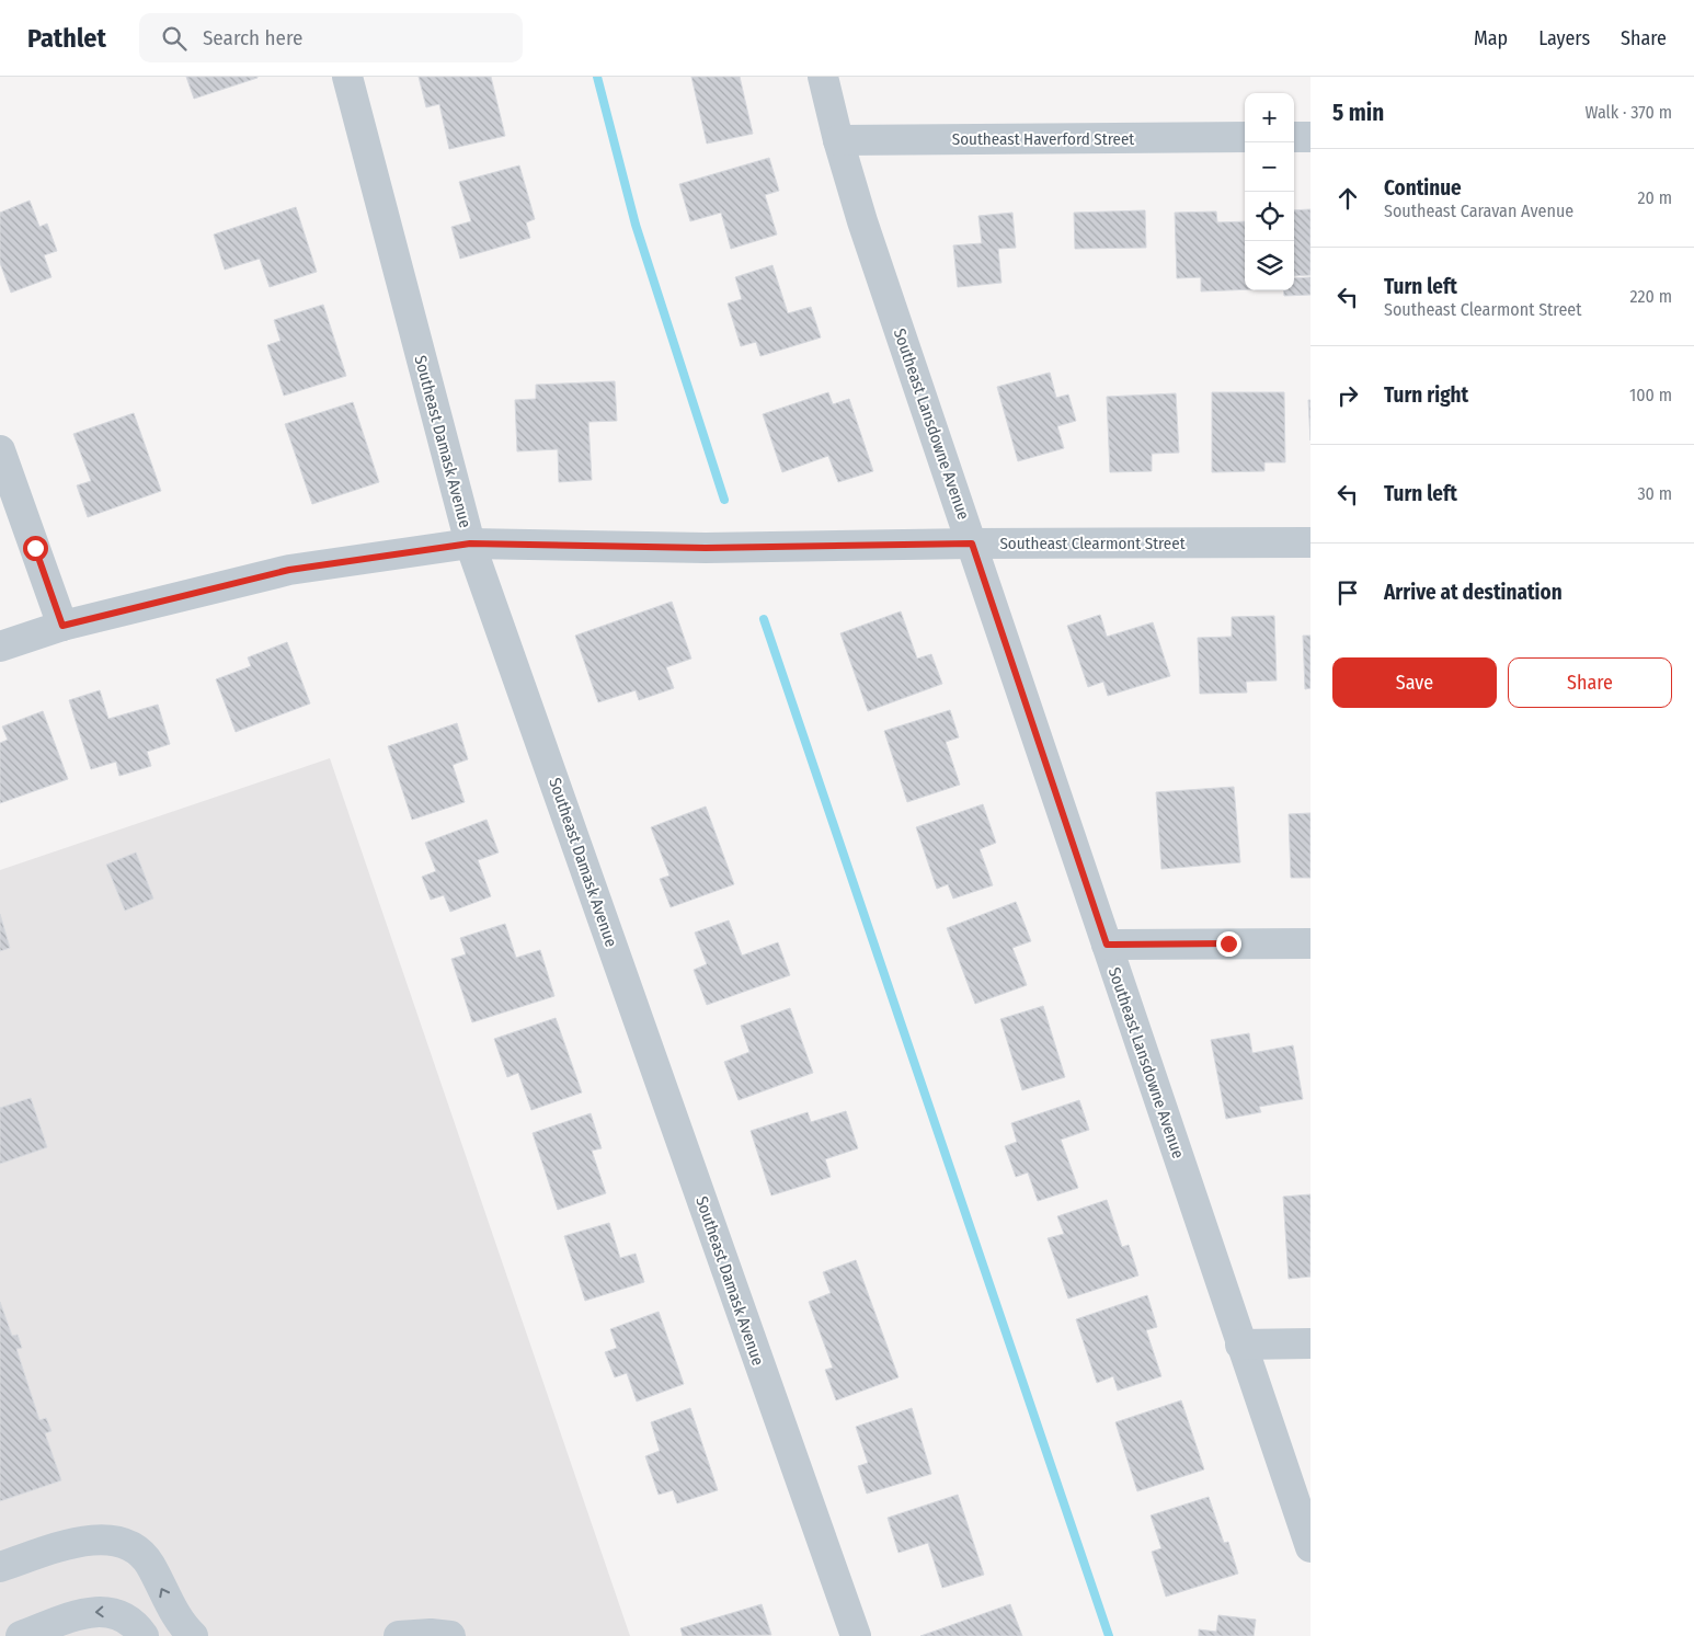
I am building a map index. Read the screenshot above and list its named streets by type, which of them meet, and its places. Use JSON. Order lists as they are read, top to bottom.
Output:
{
  "streets": {
    "street": [
      "Southeast Haverford Street",
      "Southeast Lansdowne Avenue",
      "Southeast Damask Avenue",
      "Southeast Clearmont Street"
    ]
  },
  "crossings": [
    ["Southeast Haverford Street", "Southeast Lansdowne Avenue"],
    ["Southeast Lansdowne Avenue", "Southeast Clearmont Street"],
    ["Southeast Damask Avenue", "Southeast Clearmont Street"]
  ],
  "page": {
    "header": "Pathlet",
    "search": "Search here",
    "nav": ["Map", "Layers", "Share"],
    "heading": ["5 min", "Walk · 370 m"],
    "map_buttons": ["+", "−"],
    "list": [
      ["Continue", "Southeast Caravan Avenue", "20 m"],
      ["Turn left", "Southeast Clearmont Street", "220 m"],
      ["Turn right", "100 m"],
      ["Turn left", "30 m"],
      "Arrive at destination"
    ],
    "buttons": ["Save", "Share"]
  }
}
